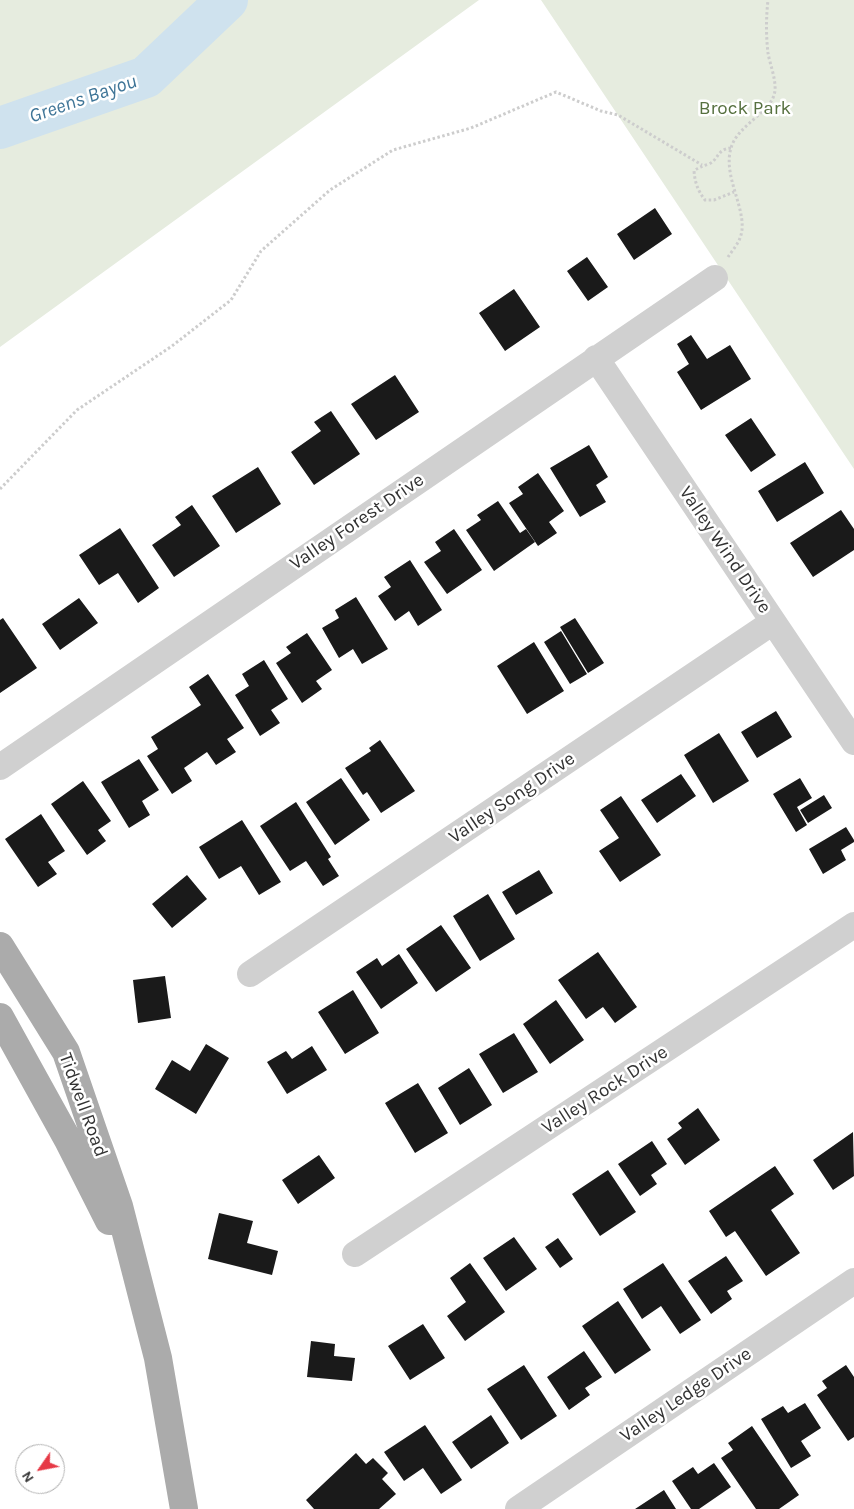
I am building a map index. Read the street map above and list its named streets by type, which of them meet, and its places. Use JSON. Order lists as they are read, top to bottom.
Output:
{
  "streets": {
    "main road": ["Tidwell Road"],
    "street": [
      "Valley Forest Drive",
      "Valley Wind Drive",
      "Valley Song Drive",
      "Valley Rock Drive",
      "Valley Ledge Drive"
    ]
  },
  "crossings": [
    ["Valley Forest Drive", "Valley Wind Drive"],
    ["Valley Wind Drive", "Valley Song Drive"]
  ],
  "water": ["Greens Bayou"],
  "parks": ["Brock Park"],
  "north": "bottom left"
}
